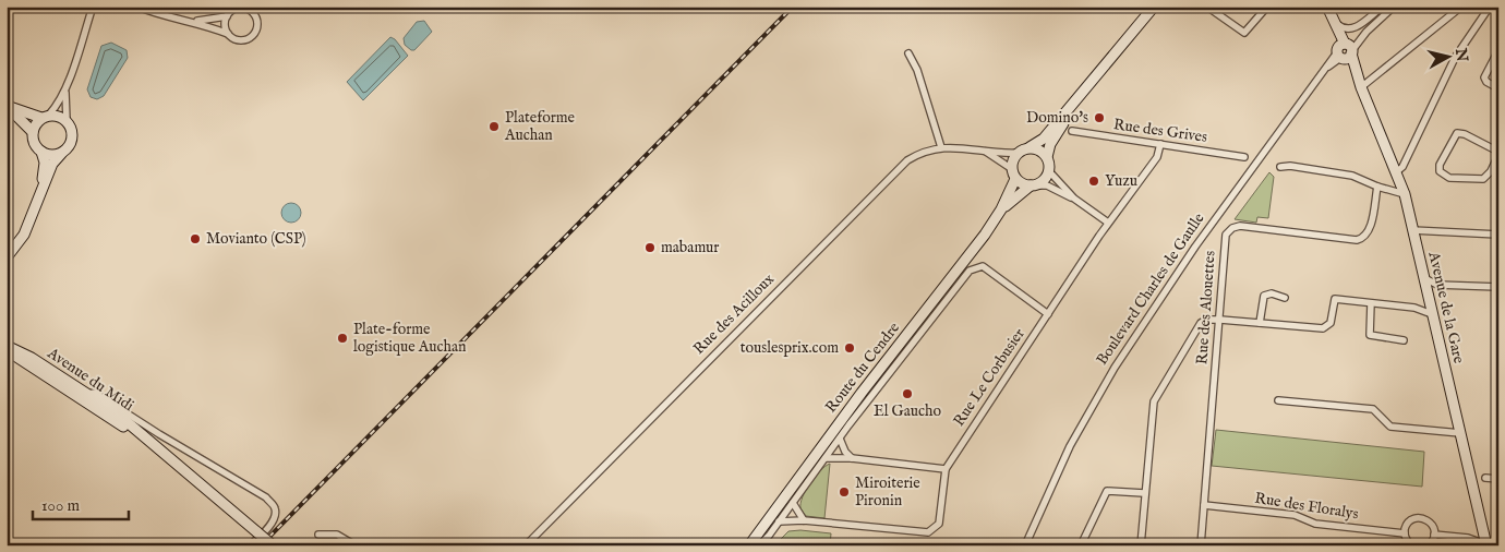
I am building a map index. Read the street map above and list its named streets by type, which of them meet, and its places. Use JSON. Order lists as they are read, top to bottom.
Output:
{
  "streets": {
    "main road": ["Avenue de la Gare", "Route du Cendre", "Avenue du Midi"],
    "street": [
      "Rue des Grives",
      "Boulevard Charles de Gaulle",
      "Rue des Alouettes",
      "Rue des Acilloux",
      "Rue Le Corbusier",
      "Rue des Floralys"
    ]
  },
  "crossings": [
    ["Rue des Grives", "Rue Le Corbusier"],
    ["Boulevard Charles de Gaulle", "Avenue de la Gare"],
    ["Rue des Alouettes", "Rue des Floralys"],
    ["Rue des Acilloux", "Route du Cendre"]
  ],
  "places": [
    "Domino's",
    "Plateforme Auchan",
    "Yuzu",
    "Movianto (CSP)",
    "mabamur",
    "Plate-forme logistique Auchan",
    "touslesprix.com",
    "El Gaucho",
    "Miroiterie Pironin"
  ],
  "scale_bar": "100 m",
  "north": "right"
}
